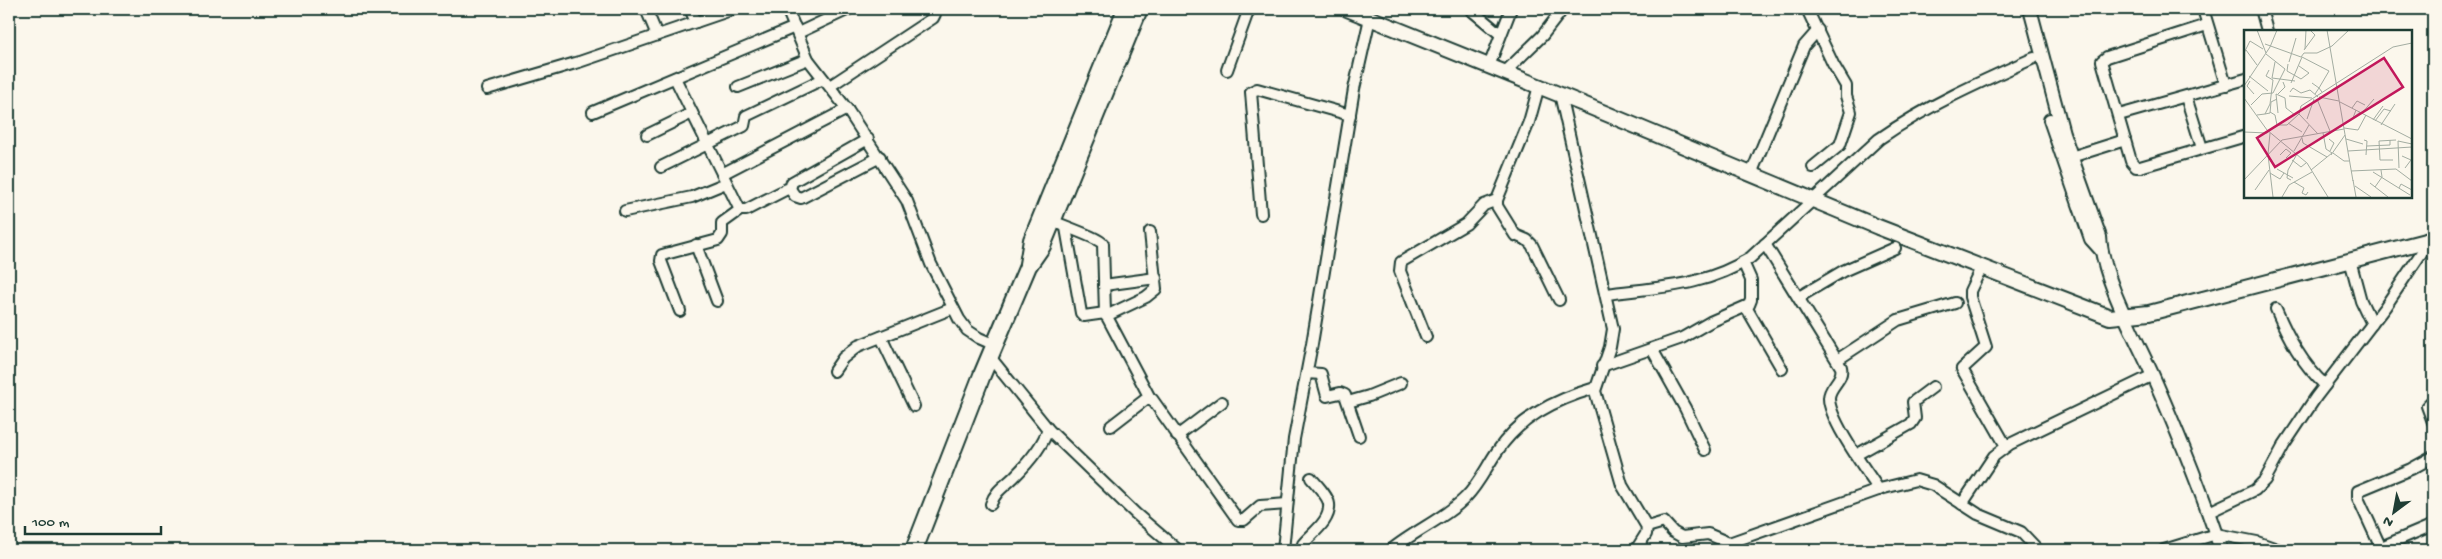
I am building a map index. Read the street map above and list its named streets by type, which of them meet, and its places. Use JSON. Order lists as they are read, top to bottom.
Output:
{
  "scale_bar": "100 m",
  "north": "bottom left"
}
